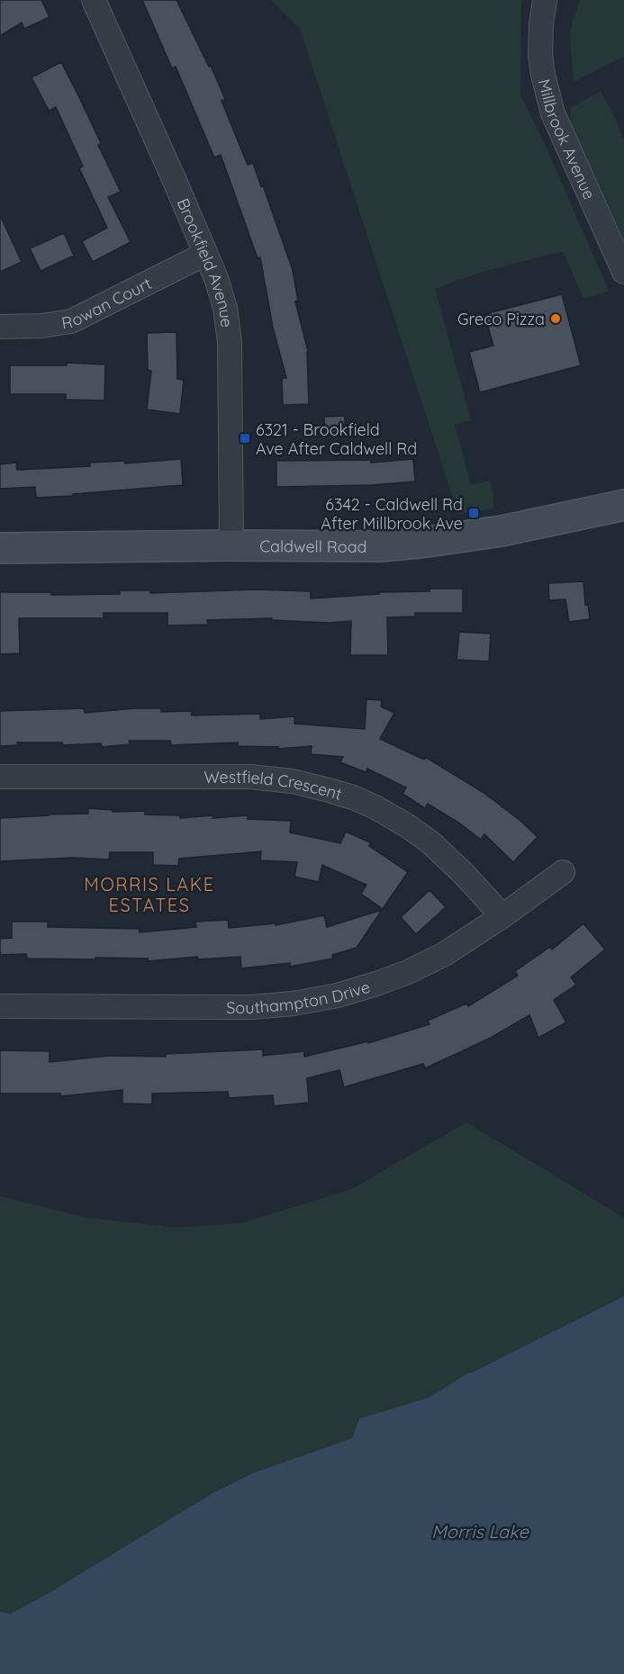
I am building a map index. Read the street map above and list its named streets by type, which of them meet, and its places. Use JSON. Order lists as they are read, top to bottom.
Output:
{
  "streets": {
    "street": [
      "Millbrook Avenue",
      "Brookfield Avenue",
      "Rowan Court",
      "Caldwell Road",
      "Westfield Crescent",
      "Southampton Drive"
    ]
  },
  "crossings": [
    ["Brookfield Avenue", "Rowan Court"],
    ["Brookfield Avenue", "Caldwell Road"],
    ["Westfield Crescent", "Southampton Drive"]
  ],
  "districts": ["MORRIS LAKE ESTATES"],
  "water": ["Morris Lake"],
  "places": {
    "other": ["Greco Pizza"],
    "transit": ["6321 - Brookfield Ave After Caldwell Rd", "6342 - Caldwell Rd After Millbrook Ave"]
  }
}
